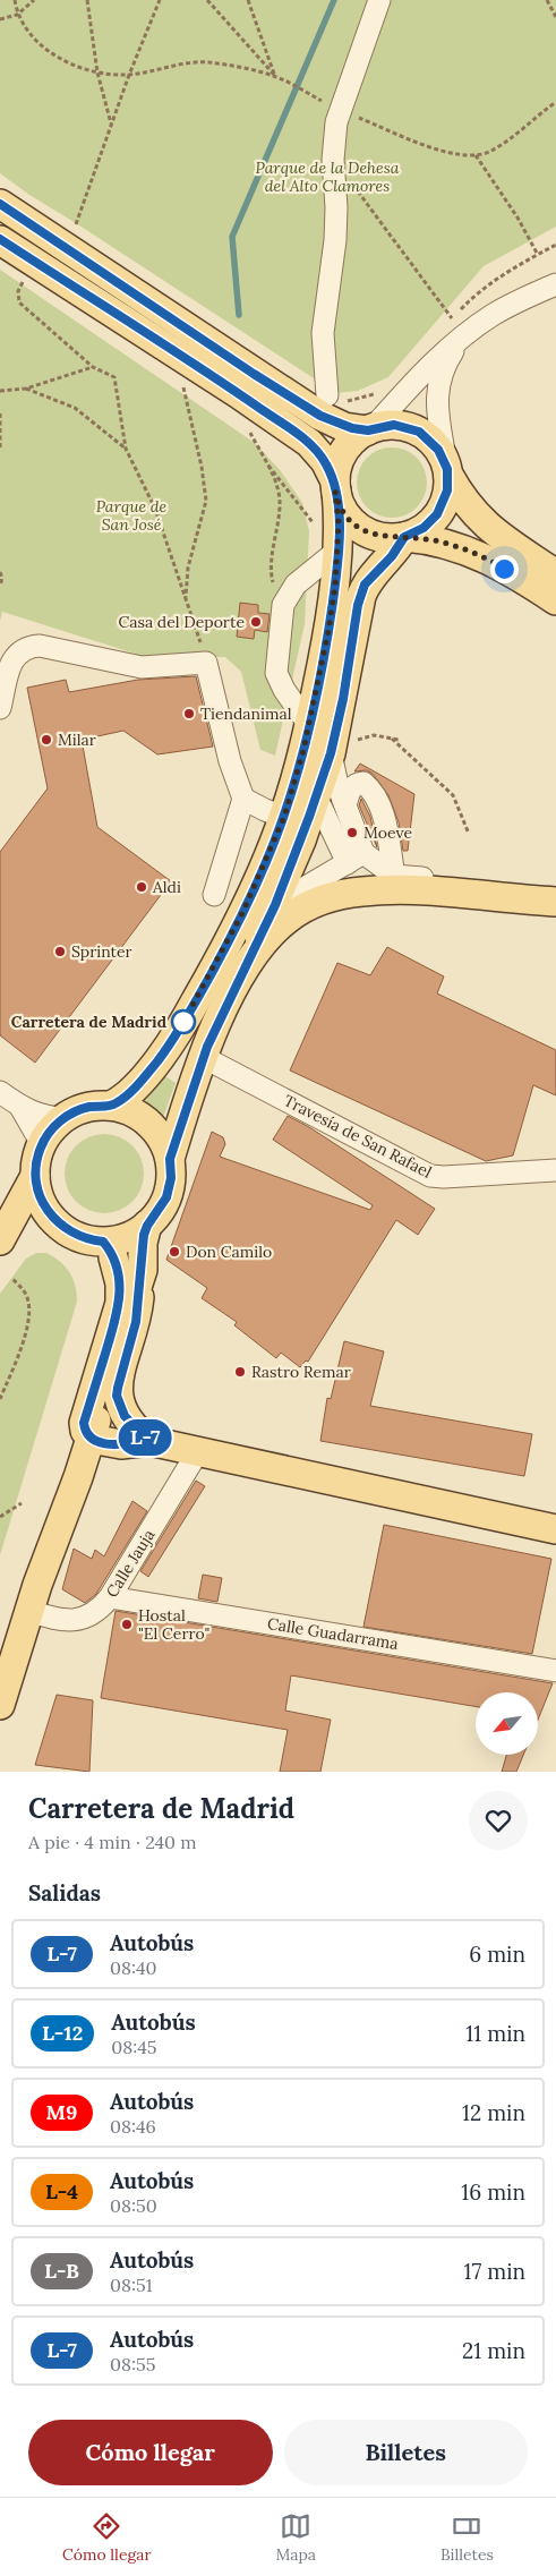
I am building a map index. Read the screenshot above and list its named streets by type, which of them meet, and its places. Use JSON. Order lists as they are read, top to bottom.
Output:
{
  "streets": {
    "street": ["Travesía de San Rafael", "Calle Jauja", "Calle Guadarrama"]
  },
  "crossings": [
    ["Calle Jauja", "Calle Guadarrama"]
  ],
  "parks": ["Parque de la Dehesa del Alto Clamores", "Parque de San José"],
  "places": [
    "Casa del Deporte",
    "Tiendanimal",
    "Milar",
    "Moeve",
    "Aldi",
    "Sprinter",
    "Carretera de Madrid",
    "Don Camilo",
    "Rastro Remar",
    "Hostal \"El Cerro\""
  ],
  "lines": ["bus line L-7"],
  "north": "bottom left",
  "page": {
    "on_map": "L-7",
    "heading": [
      ["Carretera de Madrid", "A pie · 4 min · 240 m"],
      "Salidas"
    ],
    "list": [
      {
        "mark": "L-7",
        "name": "Autobús",
        "note": "08:40",
        "value": "6 min"
      },
      {
        "mark": "L-12",
        "name": "Autobús",
        "note": "08:45",
        "value": "11 min"
      },
      {
        "mark": "M9",
        "name": "Autobús",
        "note": "08:46",
        "value": "12 min"
      },
      {
        "mark": "L-4",
        "name": "Autobús",
        "note": "08:50",
        "value": "16 min"
      },
      {
        "mark": "L-B",
        "name": "Autobús",
        "note": "08:51",
        "value": "17 min"
      },
      {
        "mark": "L-7",
        "name": "Autobús",
        "note": "08:55",
        "value": "21 min"
      }
    ],
    "buttons": ["Cómo llegar", "Billetes"],
    "tabs": ["Cómo llegar", "Mapa", "Billetes"]
  }
}
